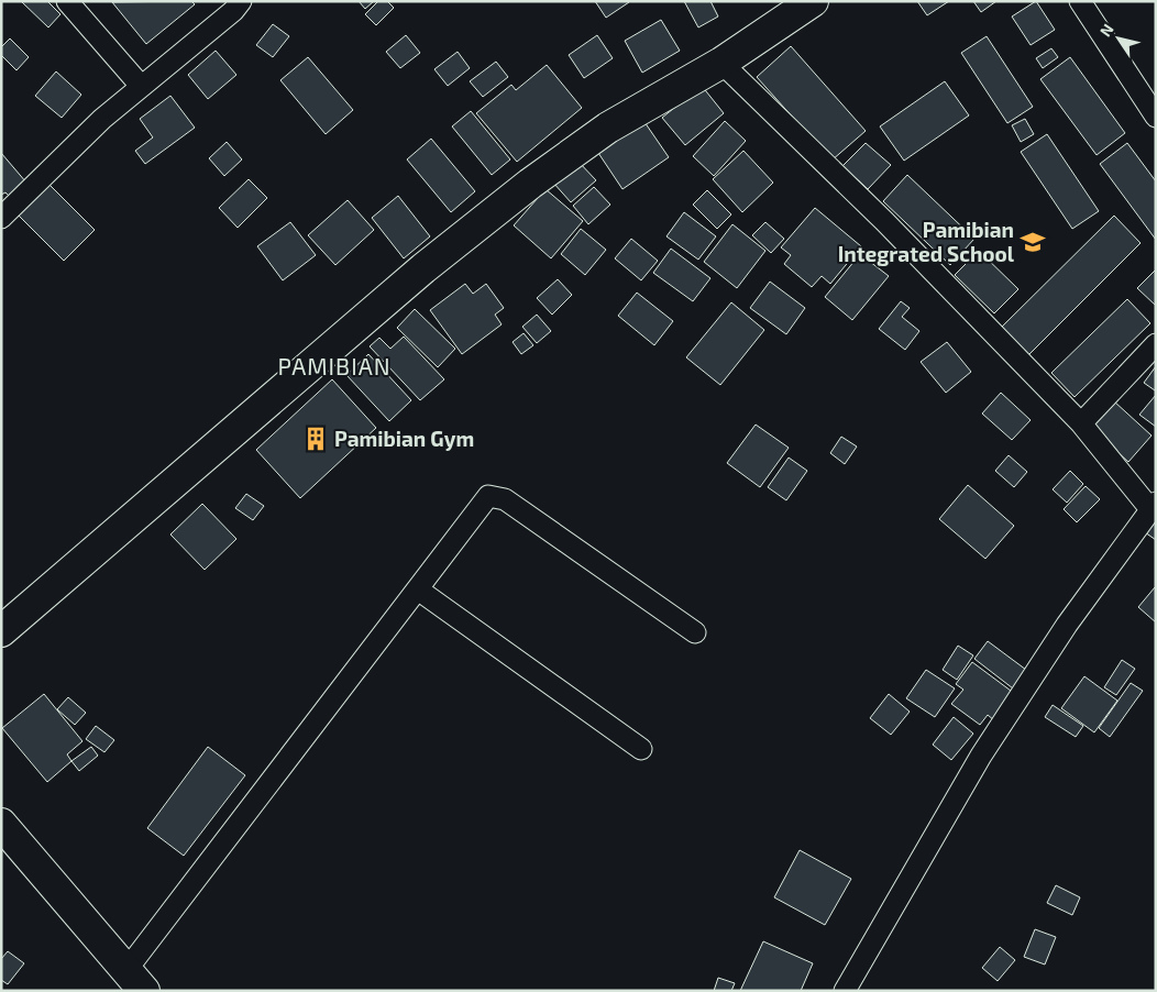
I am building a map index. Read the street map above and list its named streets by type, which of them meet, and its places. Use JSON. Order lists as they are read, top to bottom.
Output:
{
  "districts": ["PAMIBIAN"],
  "places": {
    "school or university": ["Pamibian Integrated School"],
    "building": ["Pamibian Gym"]
  },
  "north": "top left"
}
